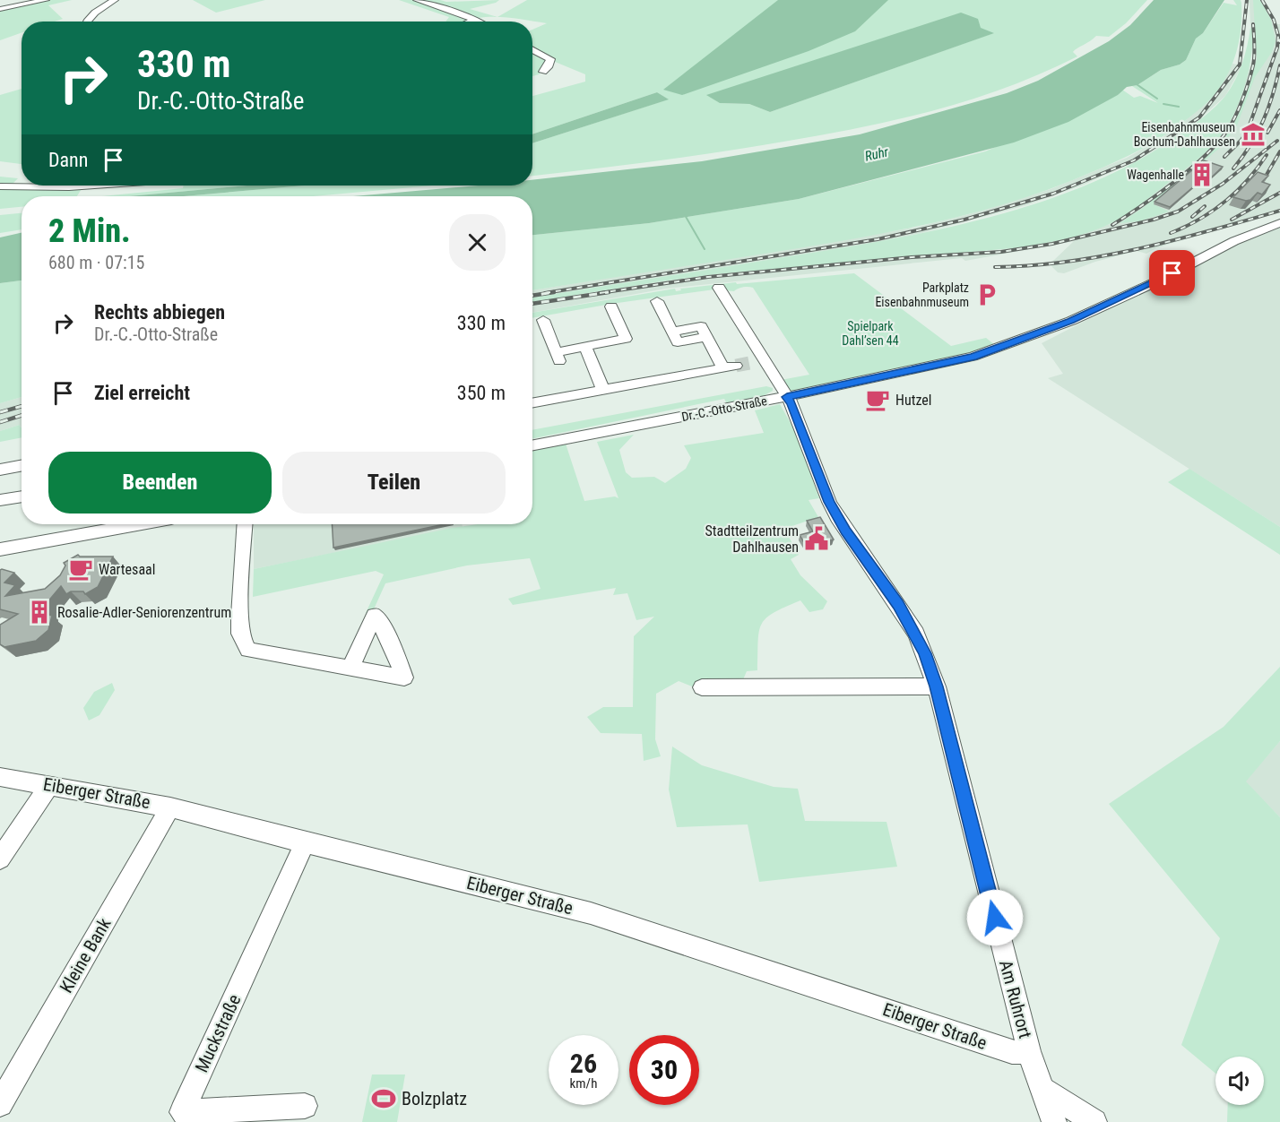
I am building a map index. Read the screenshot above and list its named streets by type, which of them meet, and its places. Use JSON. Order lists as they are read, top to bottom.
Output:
{
  "streets": {
    "street": [
      "Dr.-C.-Otto-Straße",
      "Eiberger Straße",
      "Kleine Bank",
      "Am Ruhrort",
      "Muckstraße"
    ]
  },
  "crossings": [
    ["Dr.-C.-Otto-Straße", "Am Ruhrort"],
    ["Eiberger Straße", "Kleine Bank"],
    ["Eiberger Straße", "Am Ruhrort"],
    ["Eiberger Straße", "Muckstraße"]
  ],
  "water": ["Ruhr"],
  "parks": ["Spielpark Dahl’sen 44"],
  "places": {
    "museum": ["Eisenbahnmuseum Bochum-Dahlhausen"],
    "building": ["Wagenhalle", "Rosalie-Adler-Seniorenzentrum"],
    "parking": ["Parkplatz Eisenbahnmuseum"],
    "cafe": ["Hutzel", "Wartesaal"],
    "public building": ["Stadtteilzentrum Dahlhausen"],
    "sports": ["Bolzplatz"]
  },
  "page": {
    "turn": ["330 m", "Dr.-C.-Otto-Straße"],
    "then": "Dann",
    "heading": ["2 Min.", "680 m · 07:15"],
    "list": [
      {
        "name": "Rechts abbiegen",
        "note": "Dr.-C.-Otto-Straße",
        "value": "330 m"
      },
      {
        "name": "Ziel erreicht",
        "value": "350 m"
      }
    ],
    "buttons": ["Beenden", "Teilen"],
    "speed": "26 km/h",
    "limit": "30"
  }
}
